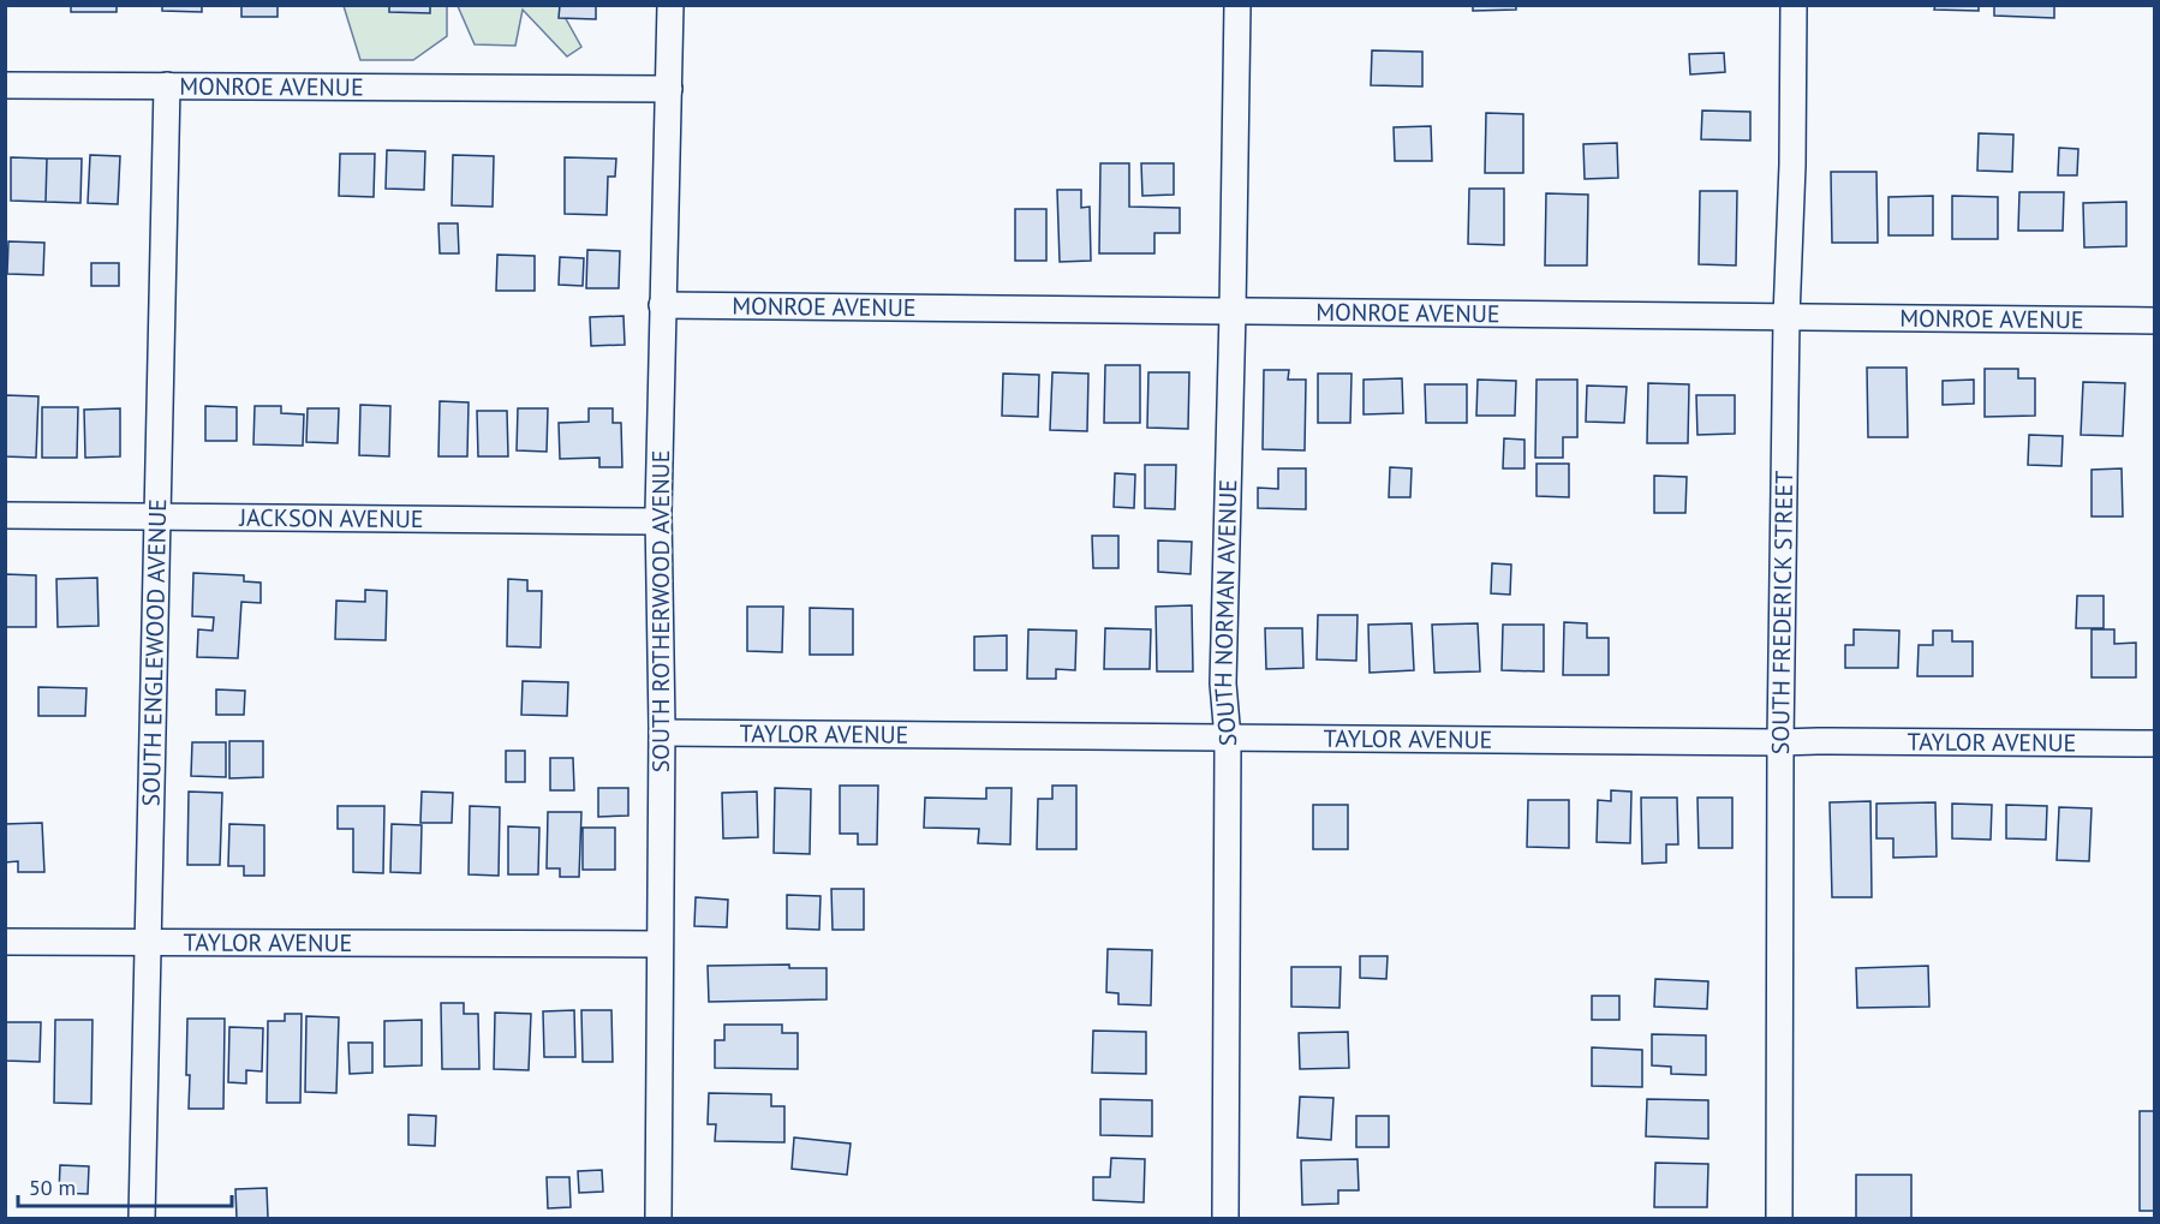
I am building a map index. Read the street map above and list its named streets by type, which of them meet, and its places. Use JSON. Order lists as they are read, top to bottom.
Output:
{
  "streets": {
    "street": [
      "MONROE AVENUE",
      "JACKSON AVENUE",
      "SOUTH ROTHERWOOD AVENUE",
      "SOUTH NORMAN AVENUE",
      "SOUTH FREDERICK STREET",
      "SOUTH ENGLEWOOD AVENUE",
      "TAYLOR AVENUE"
    ]
  },
  "crossings": [
    ["MONROE AVENUE", "SOUTH ROTHERWOOD AVENUE"],
    ["MONROE AVENUE", "SOUTH NORMAN AVENUE"],
    ["MONROE AVENUE", "SOUTH FREDERICK STREET"],
    ["MONROE AVENUE", "SOUTH ENGLEWOOD AVENUE"],
    ["JACKSON AVENUE", "SOUTH ROTHERWOOD AVENUE"],
    ["JACKSON AVENUE", "SOUTH ENGLEWOOD AVENUE"],
    ["SOUTH ROTHERWOOD AVENUE", "TAYLOR AVENUE"],
    ["SOUTH NORMAN AVENUE", "TAYLOR AVENUE"],
    ["SOUTH FREDERICK STREET", "TAYLOR AVENUE"],
    ["SOUTH ENGLEWOOD AVENUE", "TAYLOR AVENUE"]
  ],
  "scale_bar": "50 m"
}
